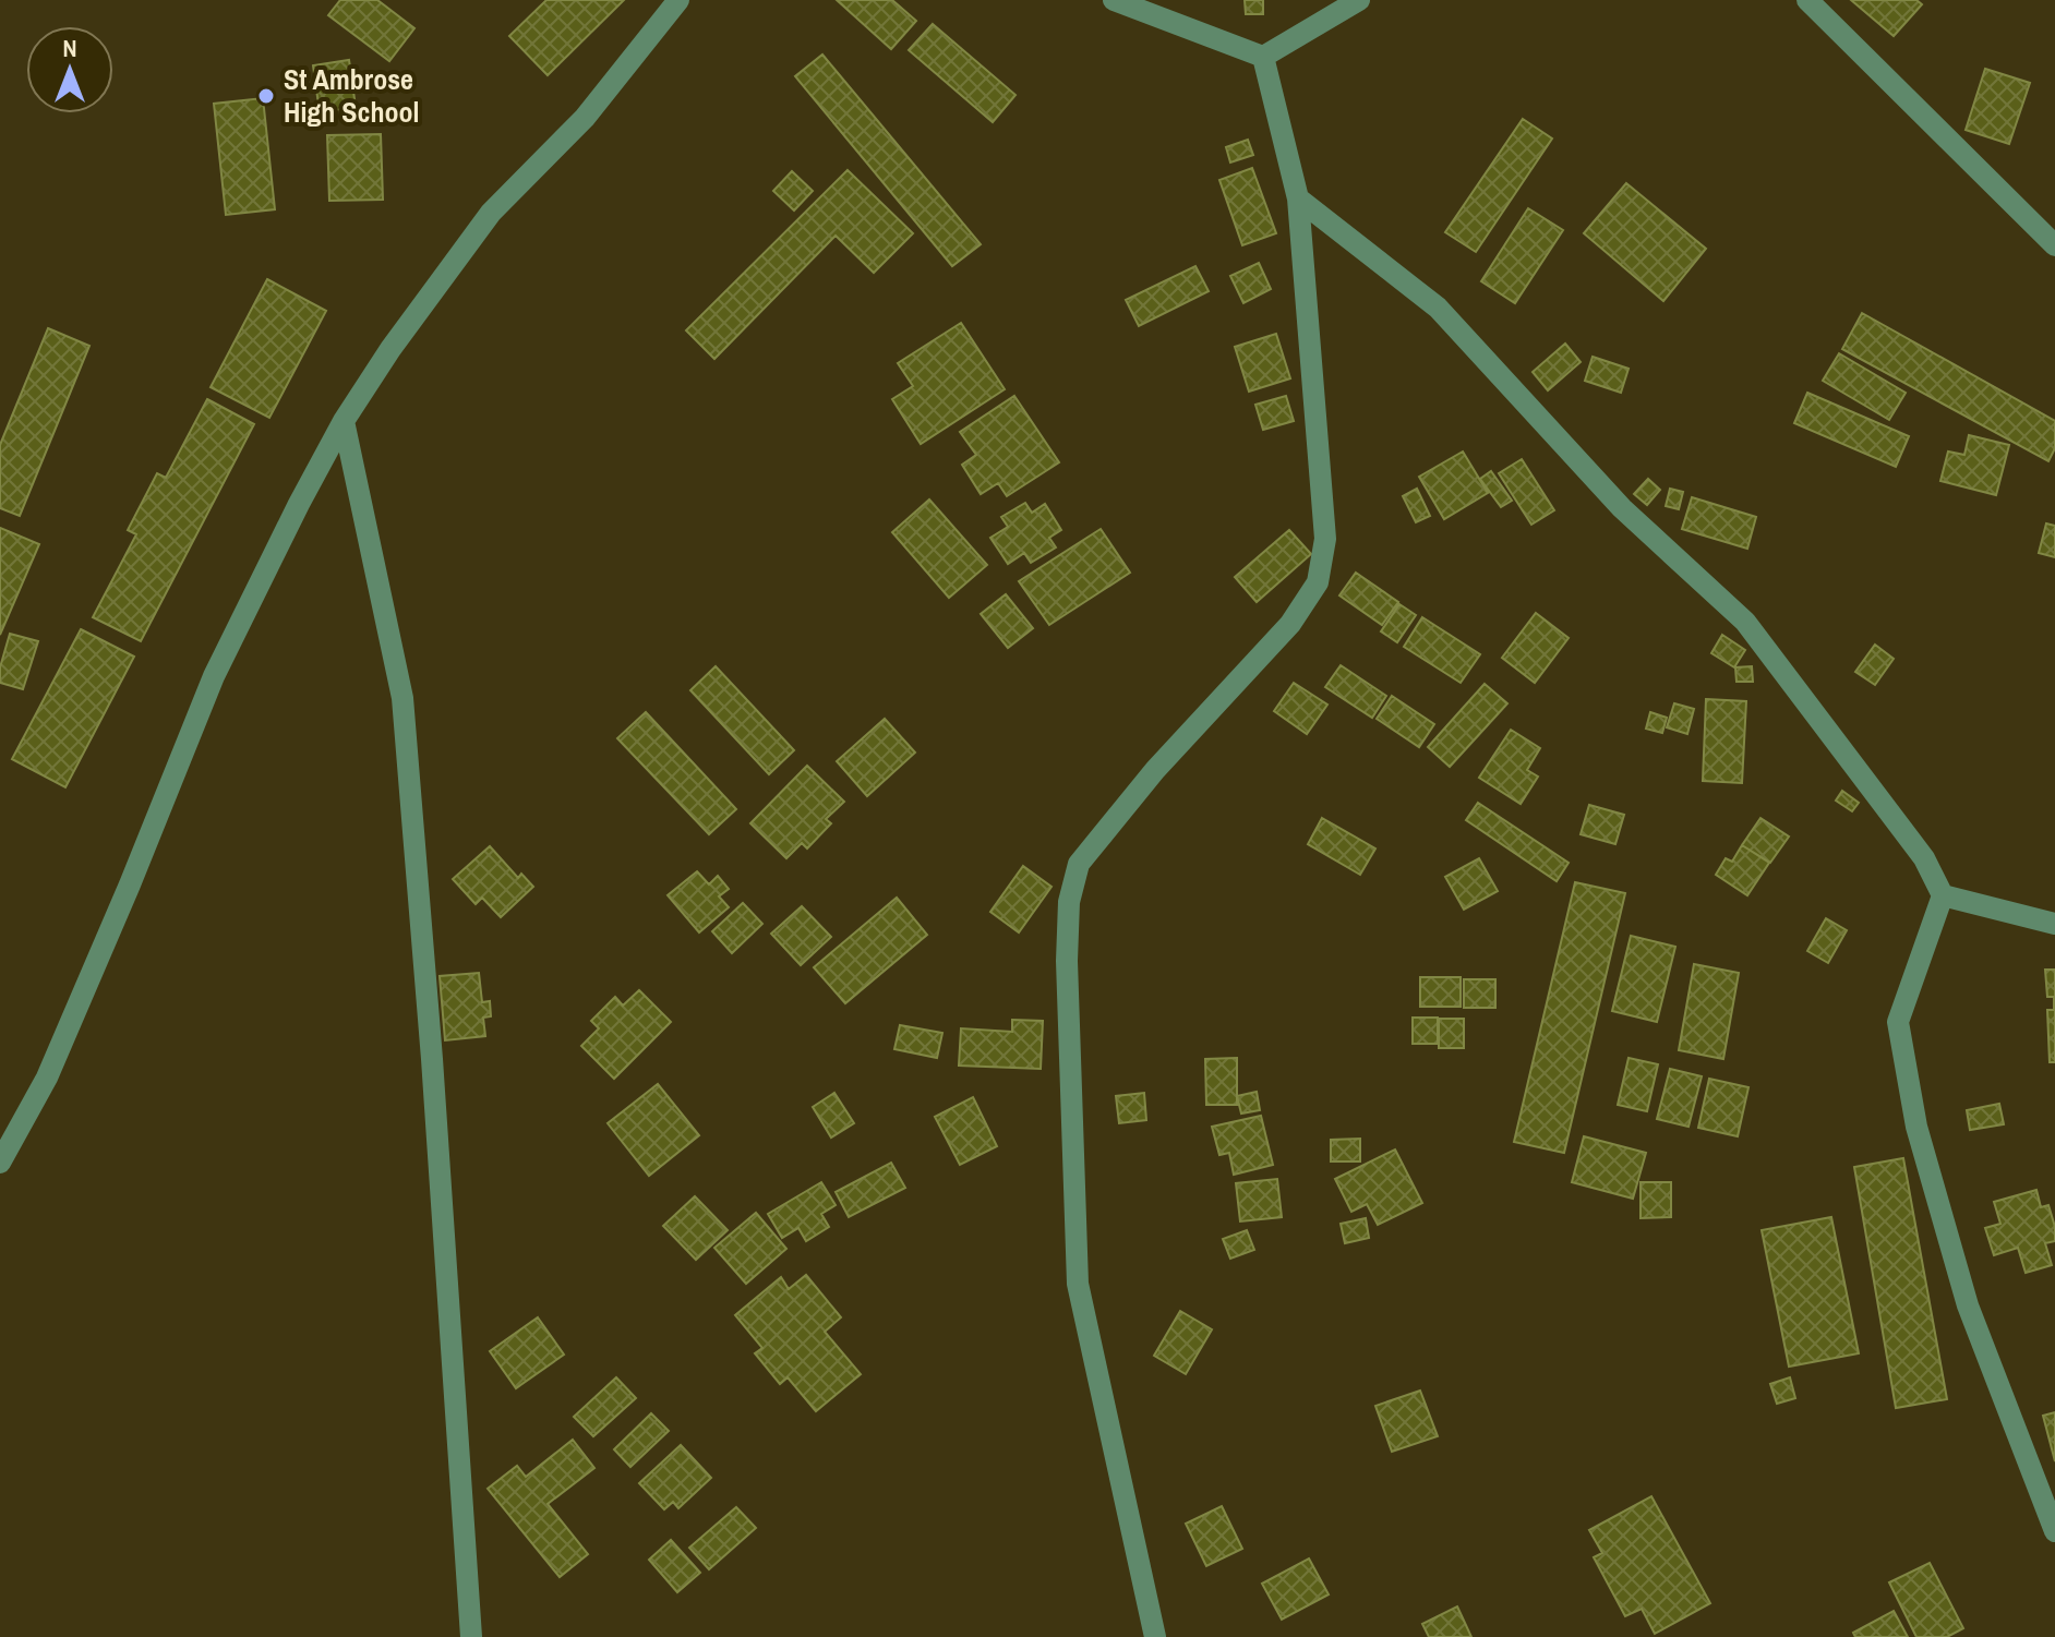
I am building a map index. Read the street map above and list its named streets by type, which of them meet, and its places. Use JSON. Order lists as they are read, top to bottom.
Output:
{
  "places": ["St Ambrose High School"],
  "north": "top"
}
